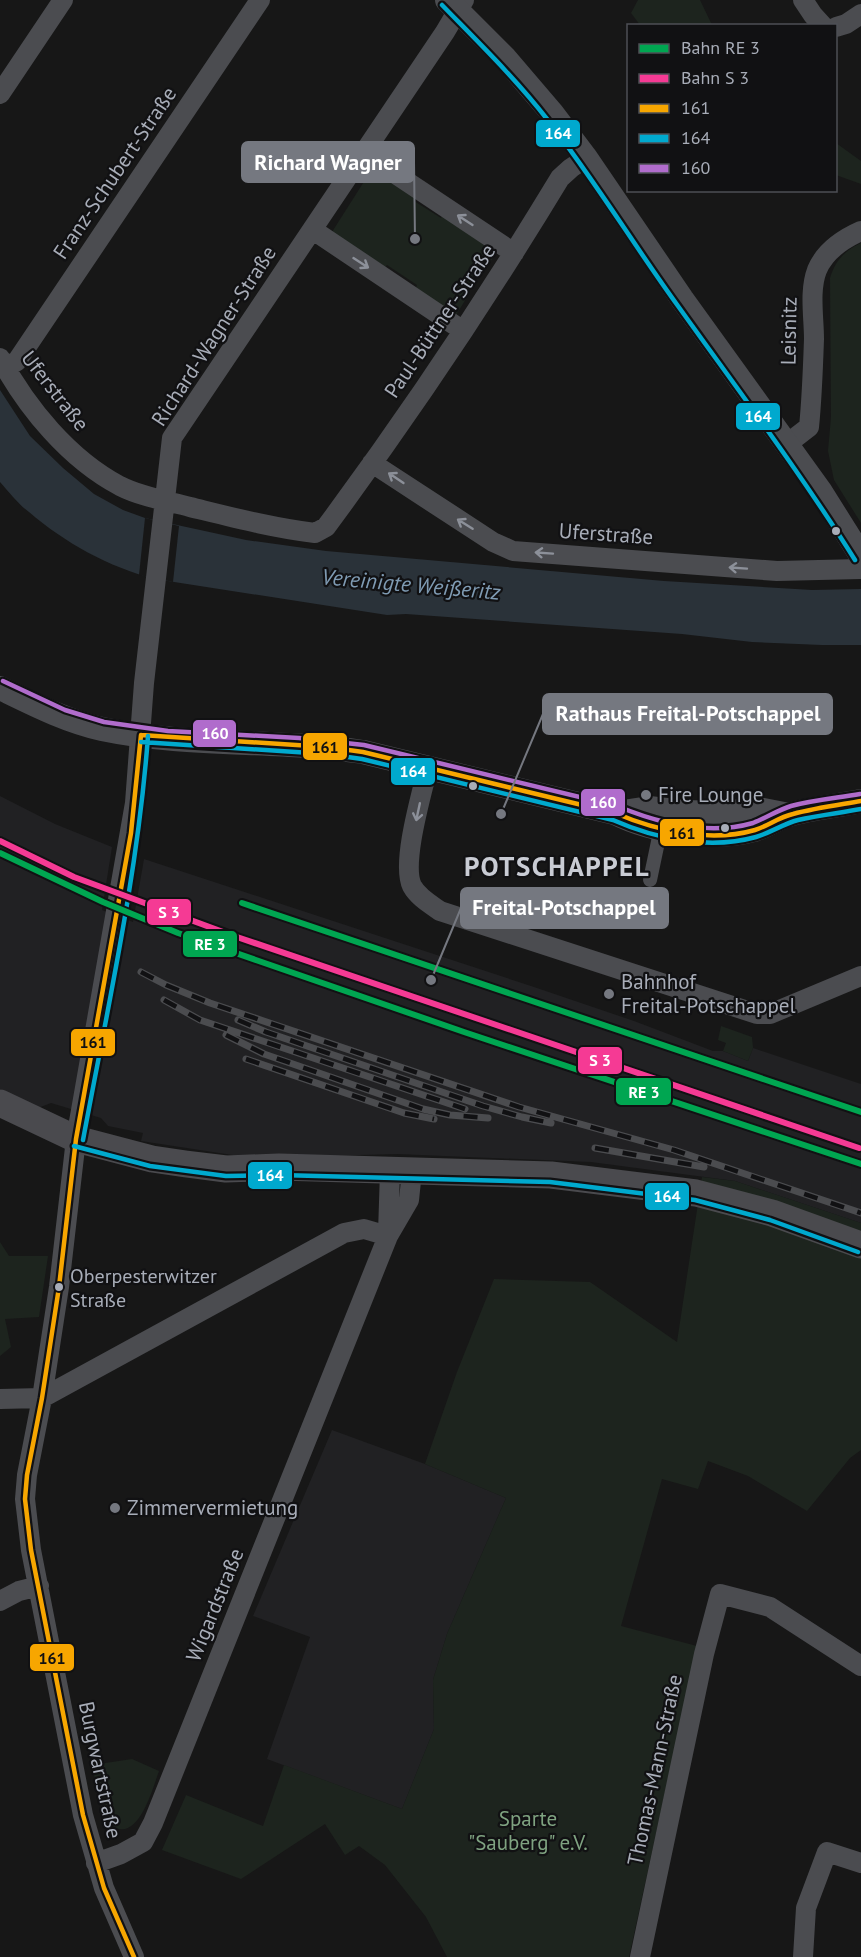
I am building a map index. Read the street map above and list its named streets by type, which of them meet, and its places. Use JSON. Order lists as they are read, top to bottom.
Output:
{
  "streets": {
    "street": [
      "Franz-Schubert-Straße",
      "Paul-Büttner-Straße",
      "Leisnitz",
      "Richard-Wagner-Straße",
      "Uferstraße",
      "Wigardstraße",
      "Burgwartstraße",
      "Thomas-Mann-Straße"
    ]
  },
  "crossings": [
    ["Franz-Schubert-Straße", "Uferstraße"],
    ["Paul-Büttner-Straße", "Uferstraße"],
    ["Richard-Wagner-Straße", "Uferstraße"],
    ["Wigardstraße", "Burgwartstraße"]
  ],
  "one_way": ["Uferstraße"],
  "districts": ["POTSCHAPPEL"],
  "water": ["Vereinigte Weißeritz"],
  "parks": ["Sparte \"Sauberg\" e.V."],
  "places": [
    "Richard Wagner",
    "Fire Lounge",
    "Rathaus Freital-Potschappel",
    "Freital-Potschappel",
    "Bahnhof Freital-Potschappel",
    "Oberpesterwitzer Straße",
    "Zimmervermietung"
  ],
  "lines": ["transit line 164", "transit line 160", "transit line 161"],
  "legend": [
    "Bahn RE 3",
    "Bahn S 3",
    "161",
    "164",
    "160"
  ]
}
